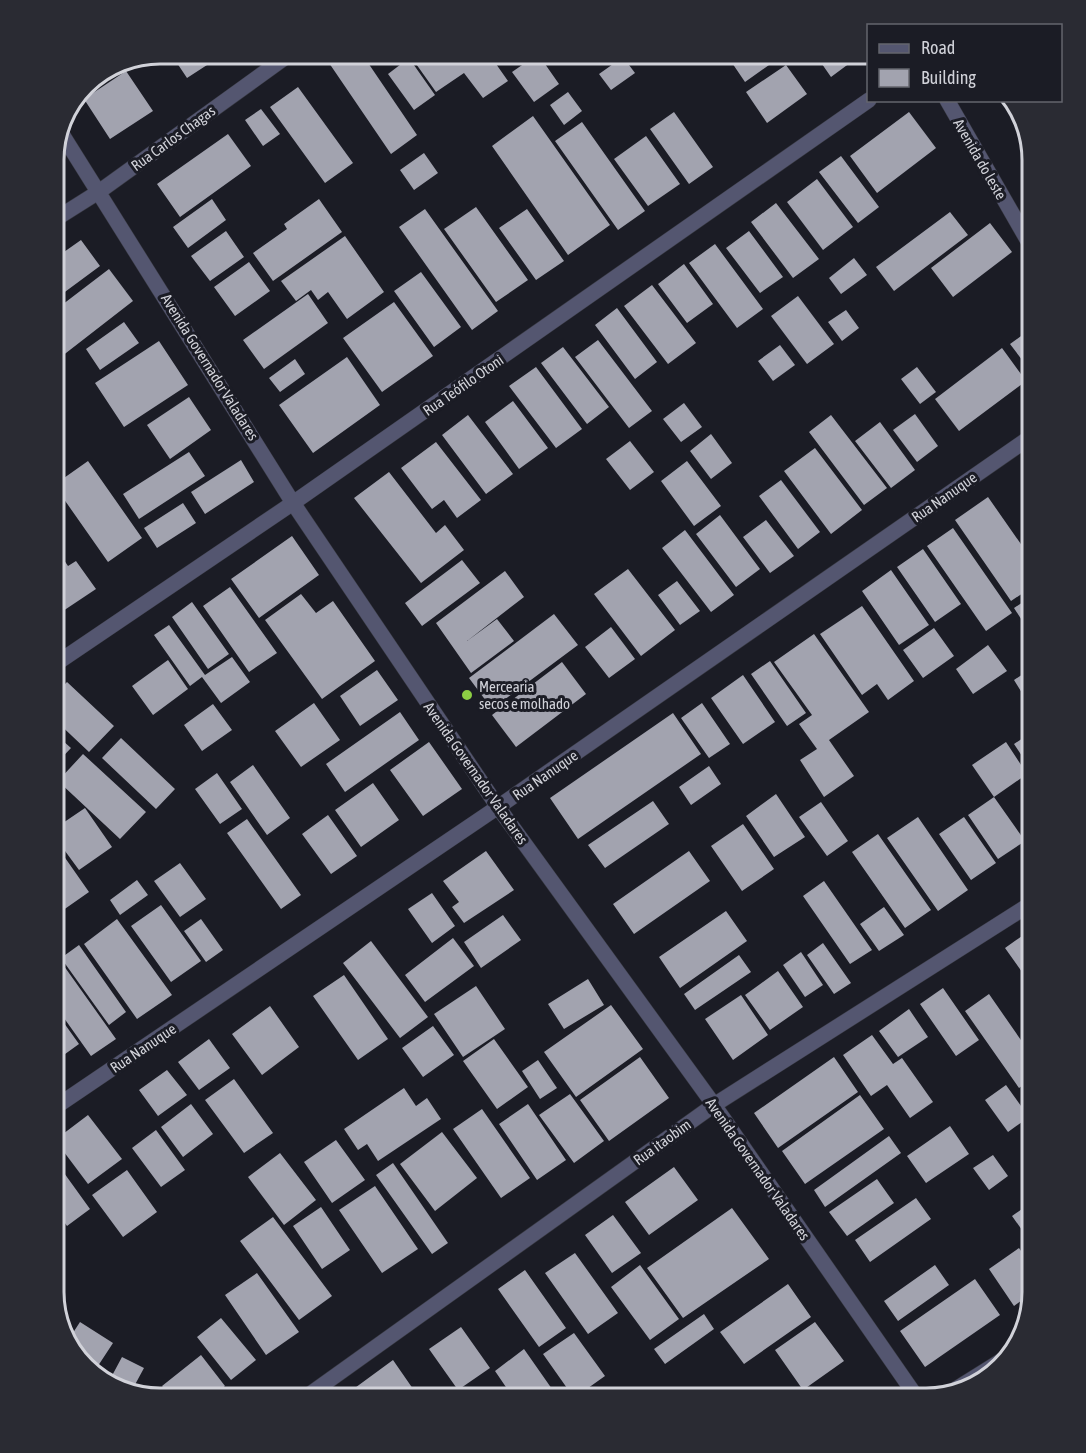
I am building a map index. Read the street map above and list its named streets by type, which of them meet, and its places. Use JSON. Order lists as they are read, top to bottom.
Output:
{
  "streets": {
    "street": [
      "Rua Carlos Chagas",
      "Avenida do leste",
      "Avenida Governador Valadares",
      "Rua Teófilo Otoni",
      "Rua Nanuque",
      "Rua itaobim"
    ]
  },
  "crossings": [
    ["Rua Carlos Chagas", "Avenida Governador Valadares"],
    ["Avenida Governador Valadares", "Rua Teófilo Otoni"],
    ["Avenida Governador Valadares", "Rua Nanuque"],
    ["Avenida Governador Valadares", "Rua itaobim"]
  ],
  "places": ["Mercearia secos e molhado"],
  "legend": ["Road", "Building"]
}
